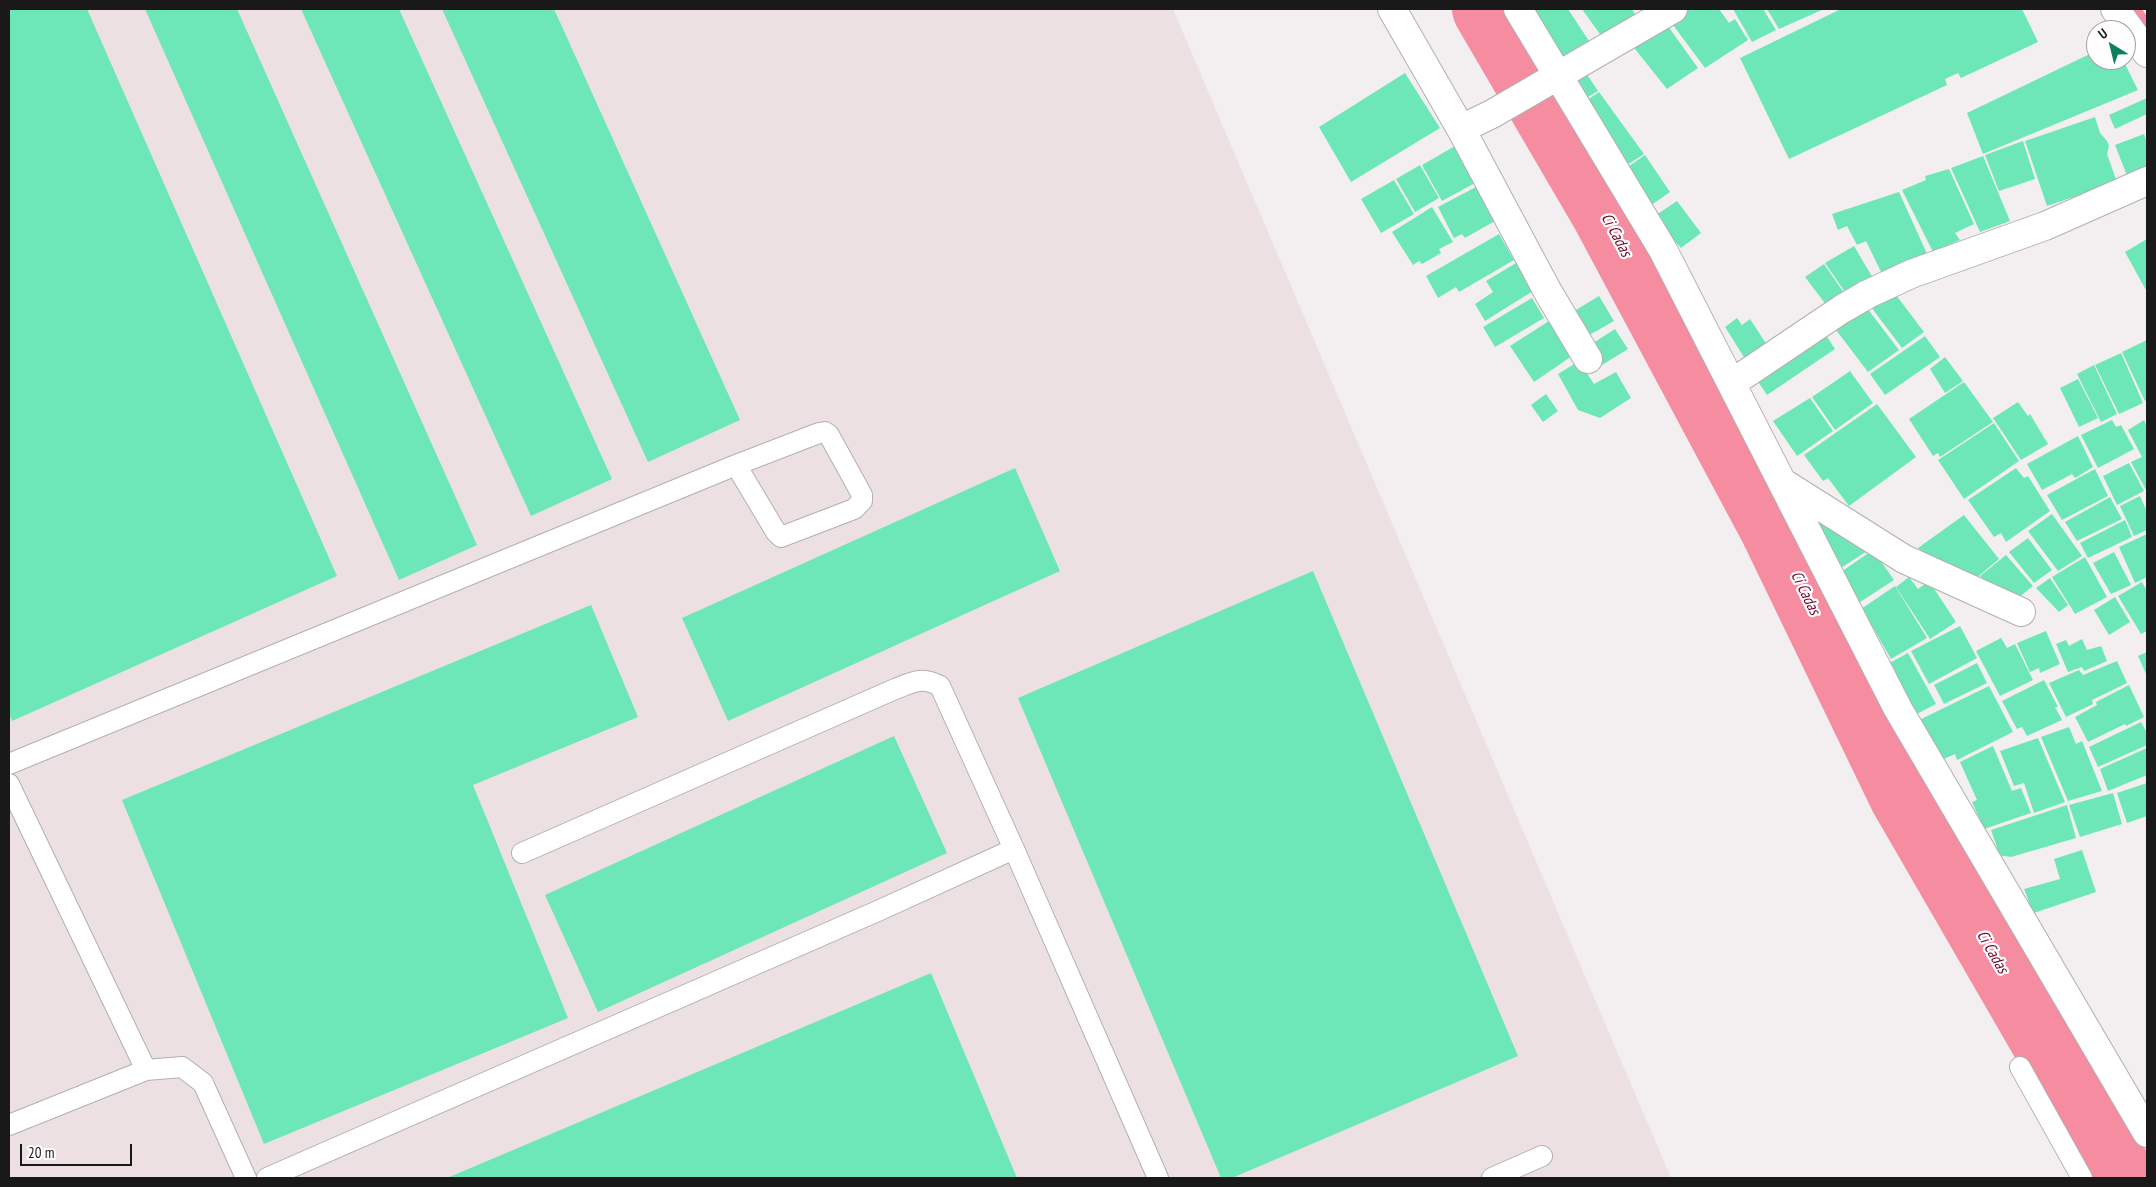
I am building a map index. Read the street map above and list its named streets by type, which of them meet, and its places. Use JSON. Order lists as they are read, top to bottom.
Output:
{
  "water": ["Ci Cadas"],
  "scale_bar": "20 m",
  "north": "top left"
}
